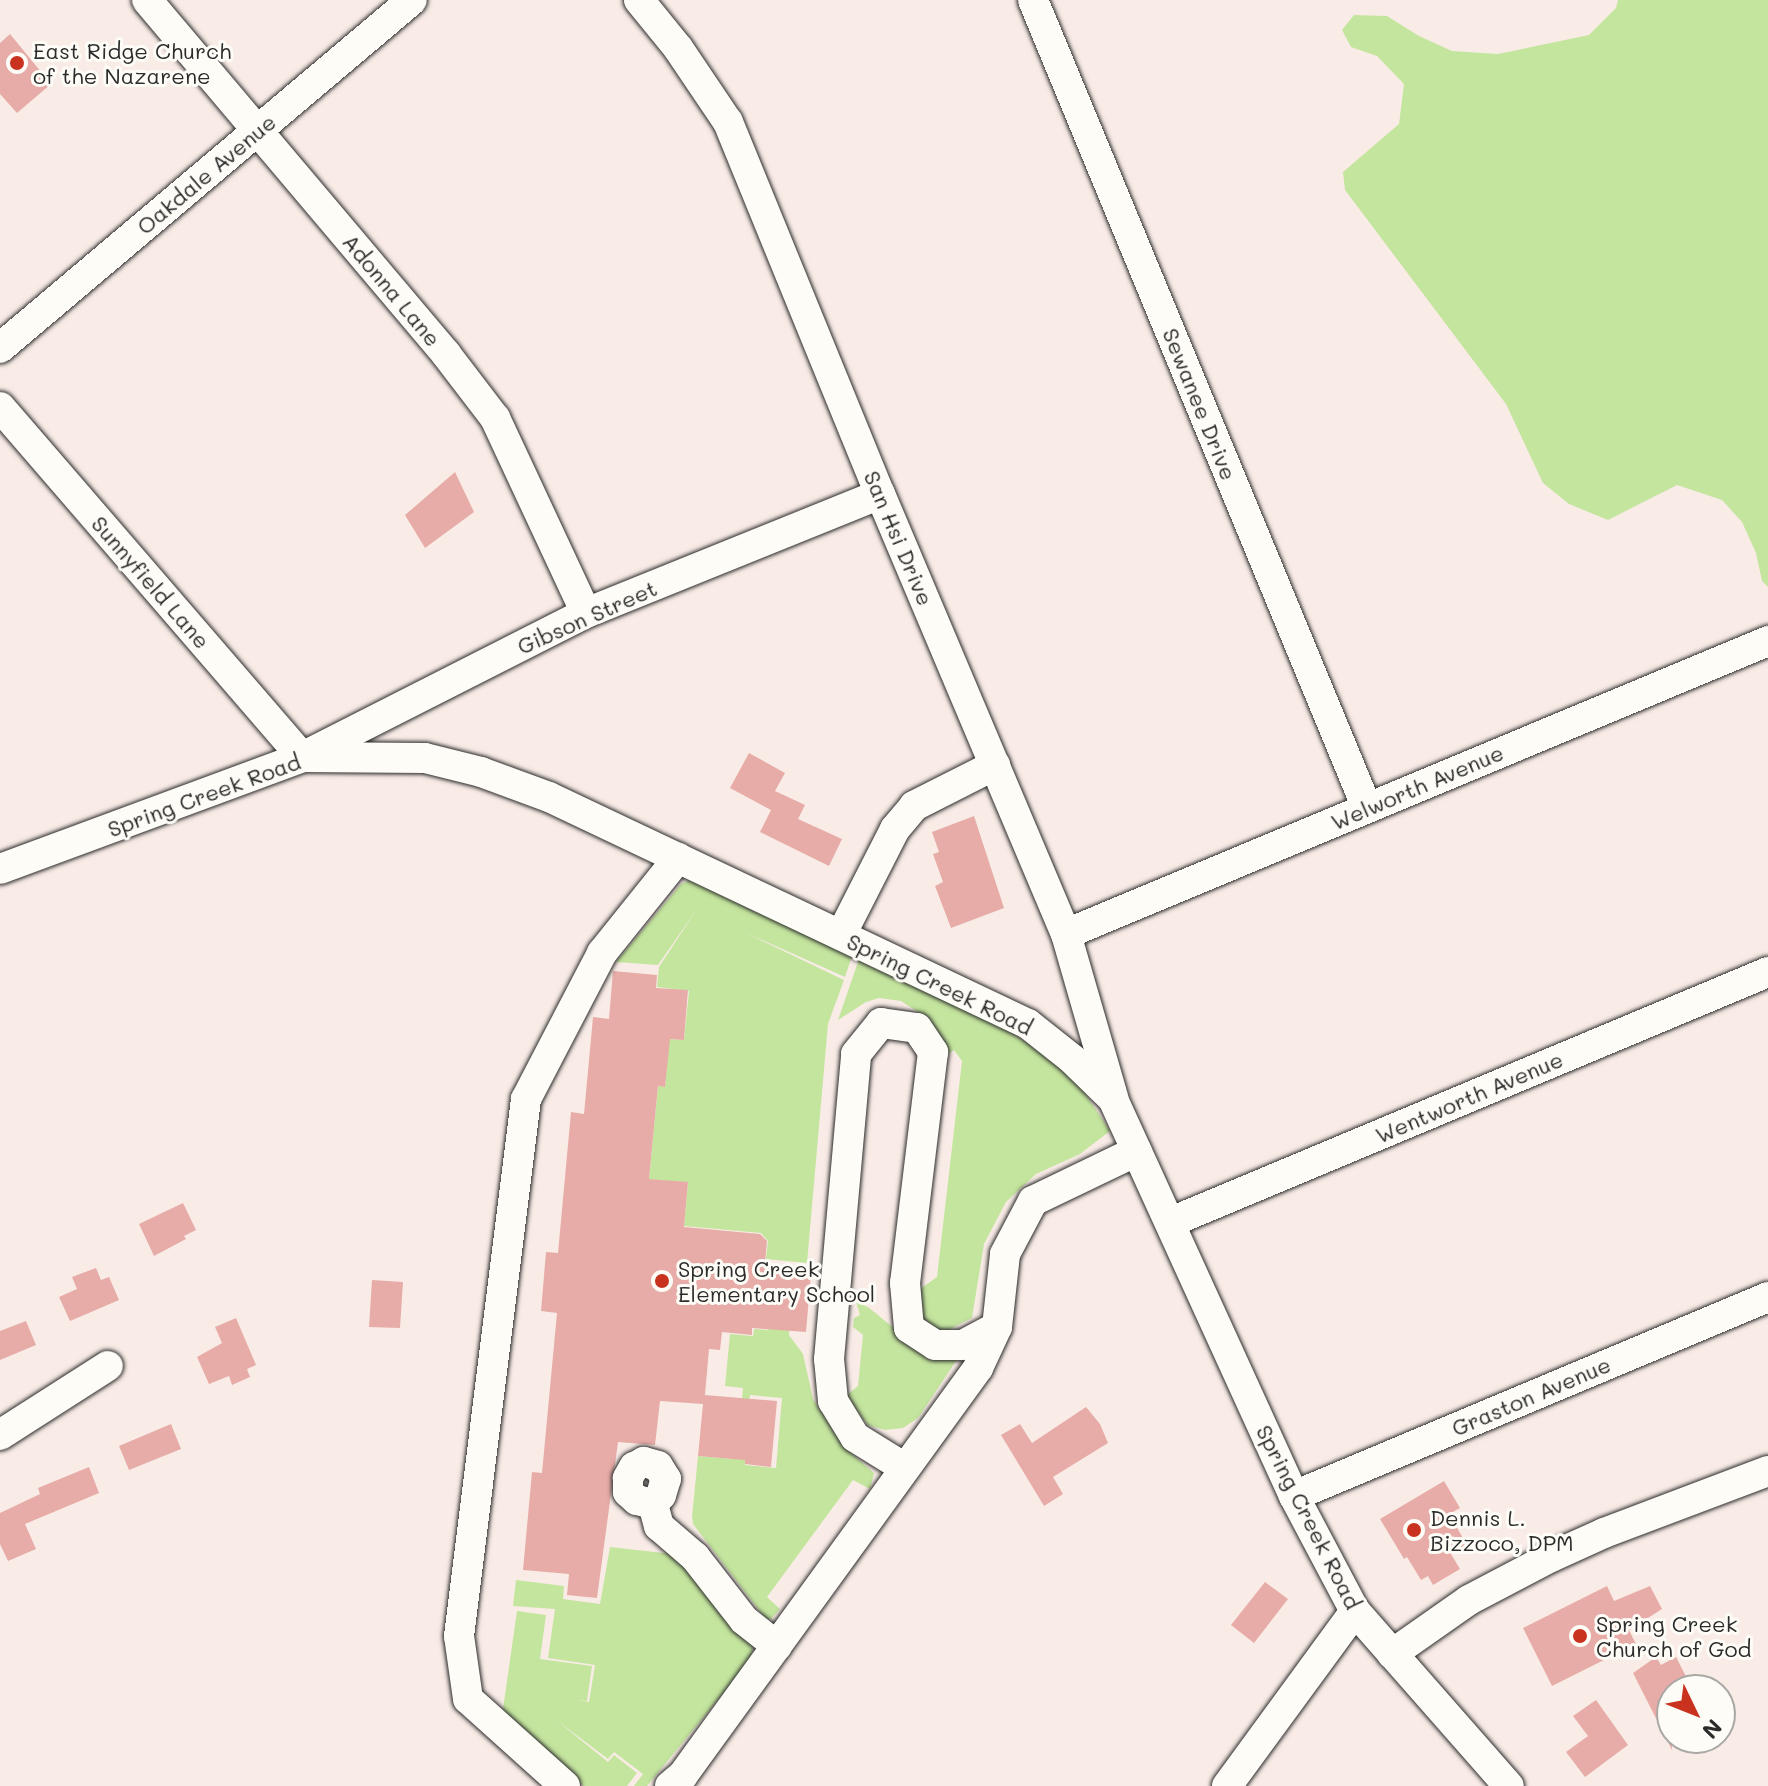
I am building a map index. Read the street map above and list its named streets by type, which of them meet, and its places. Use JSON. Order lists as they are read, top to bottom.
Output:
{
  "streets": {
    "street": [
      "Oakdale Avenue",
      "Adonna Lane",
      "Sewanee Drive",
      "San Hsi Drive",
      "Sunnyfield Lane",
      "Gibson Street",
      "Welworth Avenue",
      "Spring Creek Road",
      "Wentworth Avenue",
      "Graston Avenue"
    ]
  },
  "crossings": [
    ["Oakdale Avenue", "Adonna Lane"],
    ["Adonna Lane", "Gibson Street"],
    ["Sewanee Drive", "Welworth Avenue"],
    ["San Hsi Drive", "Gibson Street"],
    ["San Hsi Drive", "Welworth Avenue"],
    ["San Hsi Drive", "Spring Creek Road"],
    ["Sunnyfield Lane", "Gibson Street"],
    ["Sunnyfield Lane", "Spring Creek Road"],
    ["Gibson Street", "Spring Creek Road"],
    ["Spring Creek Road", "Wentworth Avenue"],
    ["Spring Creek Road", "Graston Avenue"]
  ],
  "places": [
    "East Ridge Church of the Nazarene",
    "Spring Creek Elementary School",
    "Dennis L. Bizzoco, DPM",
    "Spring Creek Church of God"
  ],
  "north": "bottom right"
}
